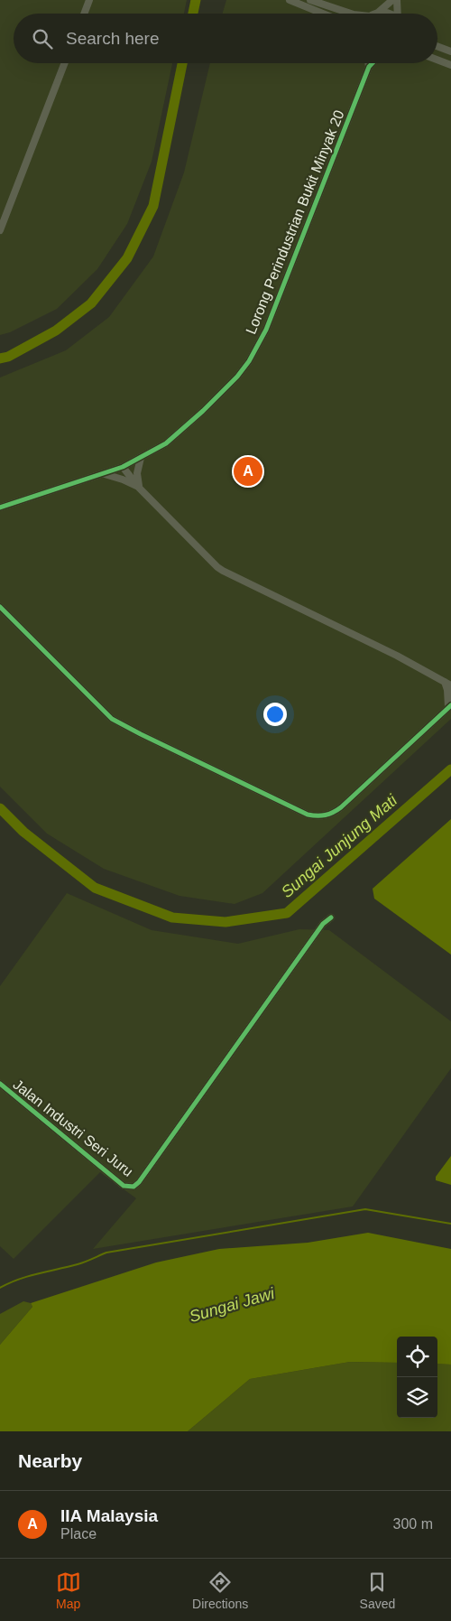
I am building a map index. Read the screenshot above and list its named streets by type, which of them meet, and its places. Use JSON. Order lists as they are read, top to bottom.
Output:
{
  "streets": {
    "street": ["Lorong Perindustrian Bukit Minyak 20", "Jalan Industri Seri Juru"]
  },
  "water": ["Sungai Junjung Mati", "Sungai Jawi"],
  "page": {
    "search": "Search here",
    "pins": "A",
    "heading": "Nearby",
    "list": [
      {
        "mark": "A",
        "name": "IIA Malaysia",
        "note": "Place",
        "value": "300 m"
      }
    ],
    "nav": ["Map", "Directions", "Saved"]
  }
}
